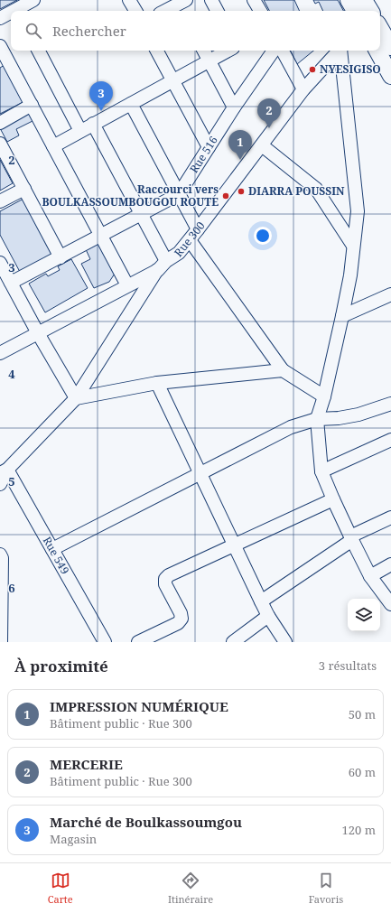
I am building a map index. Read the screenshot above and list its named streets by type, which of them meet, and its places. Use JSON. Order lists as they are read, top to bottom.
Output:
{
  "streets": {
    "street": ["Rue 516", "Rue 300", "Rue 549"]
  },
  "places": ["NYESIGISO", "DIARRA POUSSIN", "Raccourci vers BOULKASSOUMBOUGOU ROUTE"],
  "page": {
    "search": "Rechercher",
    "pins": ["3", "2", "1"],
    "heading": ["À proximité", "3 résultats"],
    "list": [
      {
        "mark": "1",
        "name": "IMPRESSION NUMÉRIQUE",
        "note": "Bâtiment public · Rue 300",
        "value": "50 m"
      },
      {
        "mark": "2",
        "name": "MERCERIE",
        "note": "Bâtiment public · Rue 300",
        "value": "60 m"
      },
      {
        "mark": "3",
        "name": "Marché de Boulkassoumgou",
        "note": "Magasin",
        "value": "120 m"
      }
    ],
    "nav": ["Carte", "Itinéraire", "Favoris"]
  },
  "grid": {
    "rows": [
      "2",
      "3",
      "4",
      "5",
      "6"
    ]
  }
}
